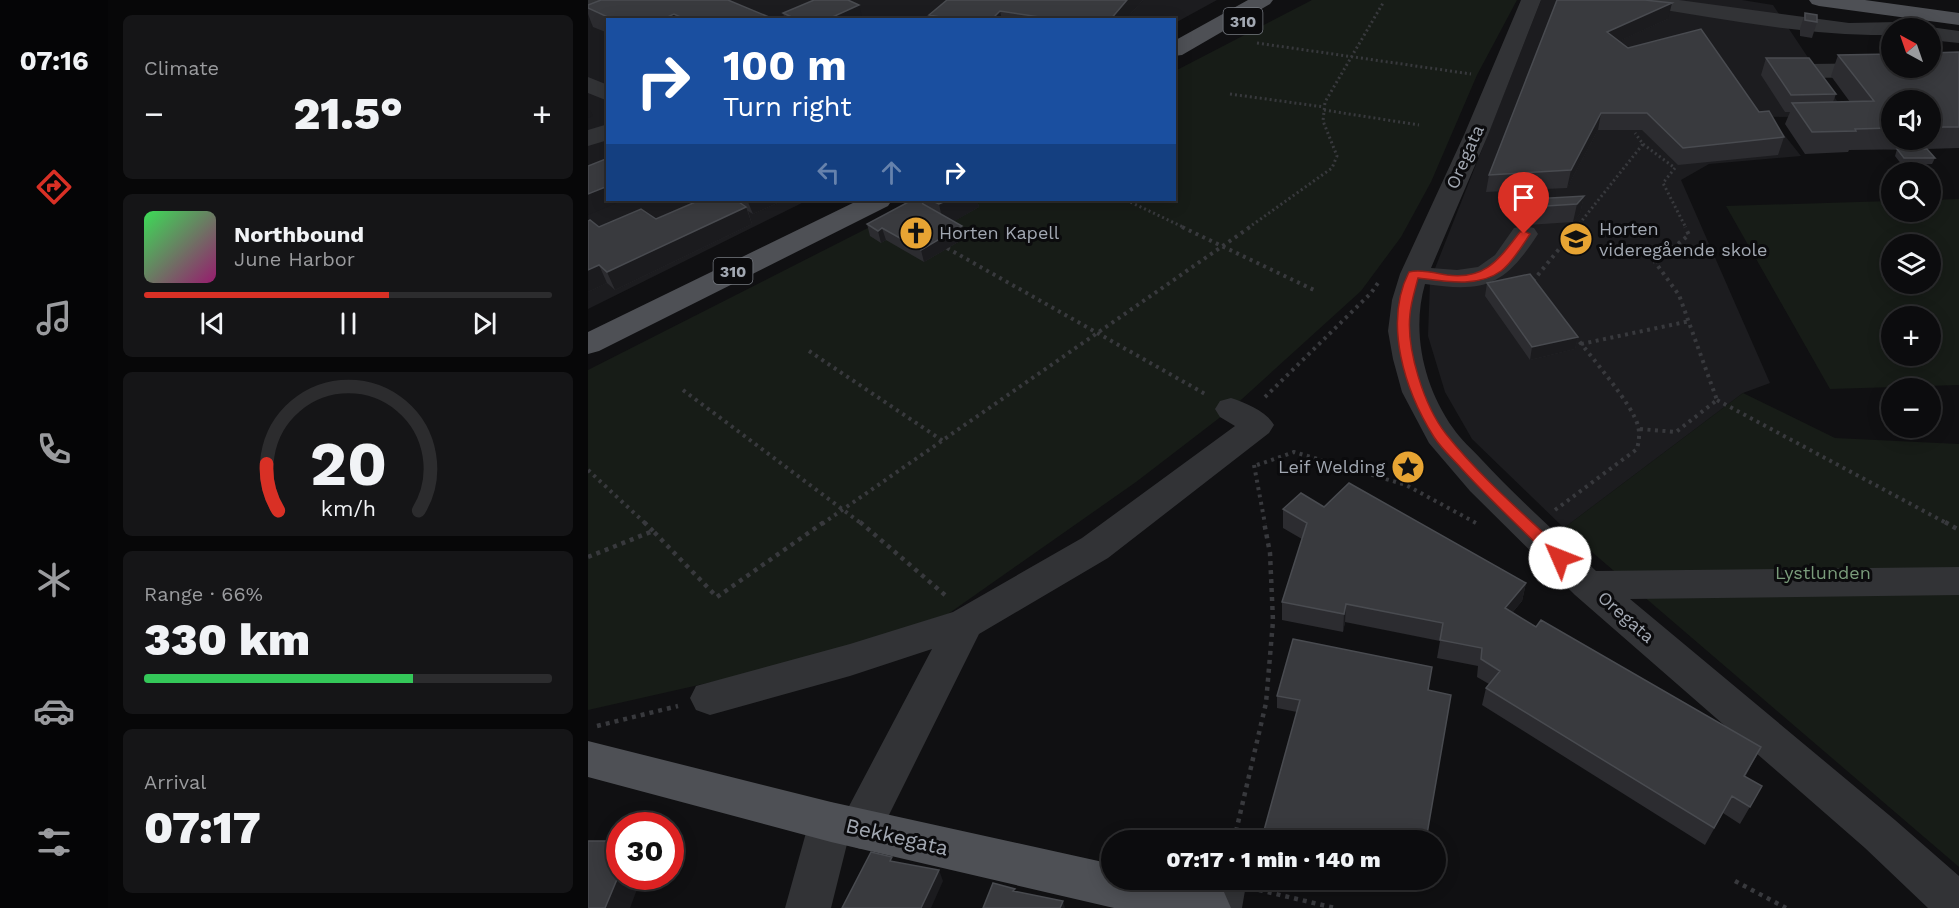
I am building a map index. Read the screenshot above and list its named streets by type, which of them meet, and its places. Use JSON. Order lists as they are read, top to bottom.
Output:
{
  "streets": {
    "main road": ["310", "Bekkegata"],
    "street": ["Oregata"]
  },
  "parks": ["Lystlunden"],
  "places": {
    "church": ["Horten Kapell"],
    "school or university": ["Horten videregående skole"],
    "place": ["Leif Welding"]
  },
  "north": "top left",
  "page": {
    "tabs": "07:16",
    "tile": [
      "Climate",
      ["Range · 66%", "330 km"],
      ["Arrival", "07:17"]
    ],
    "map_buttons": ["+", "−"],
    "turn": ["100 m", "Turn right"],
    "heat": ["−", "21.5°", "+"],
    "song": ["Northbound", "June Harbor"],
    "limit": "30",
    "trip": "07:17 · 1 min · 140 m",
    "gauge": ["20", "km/h"]
  }
}
